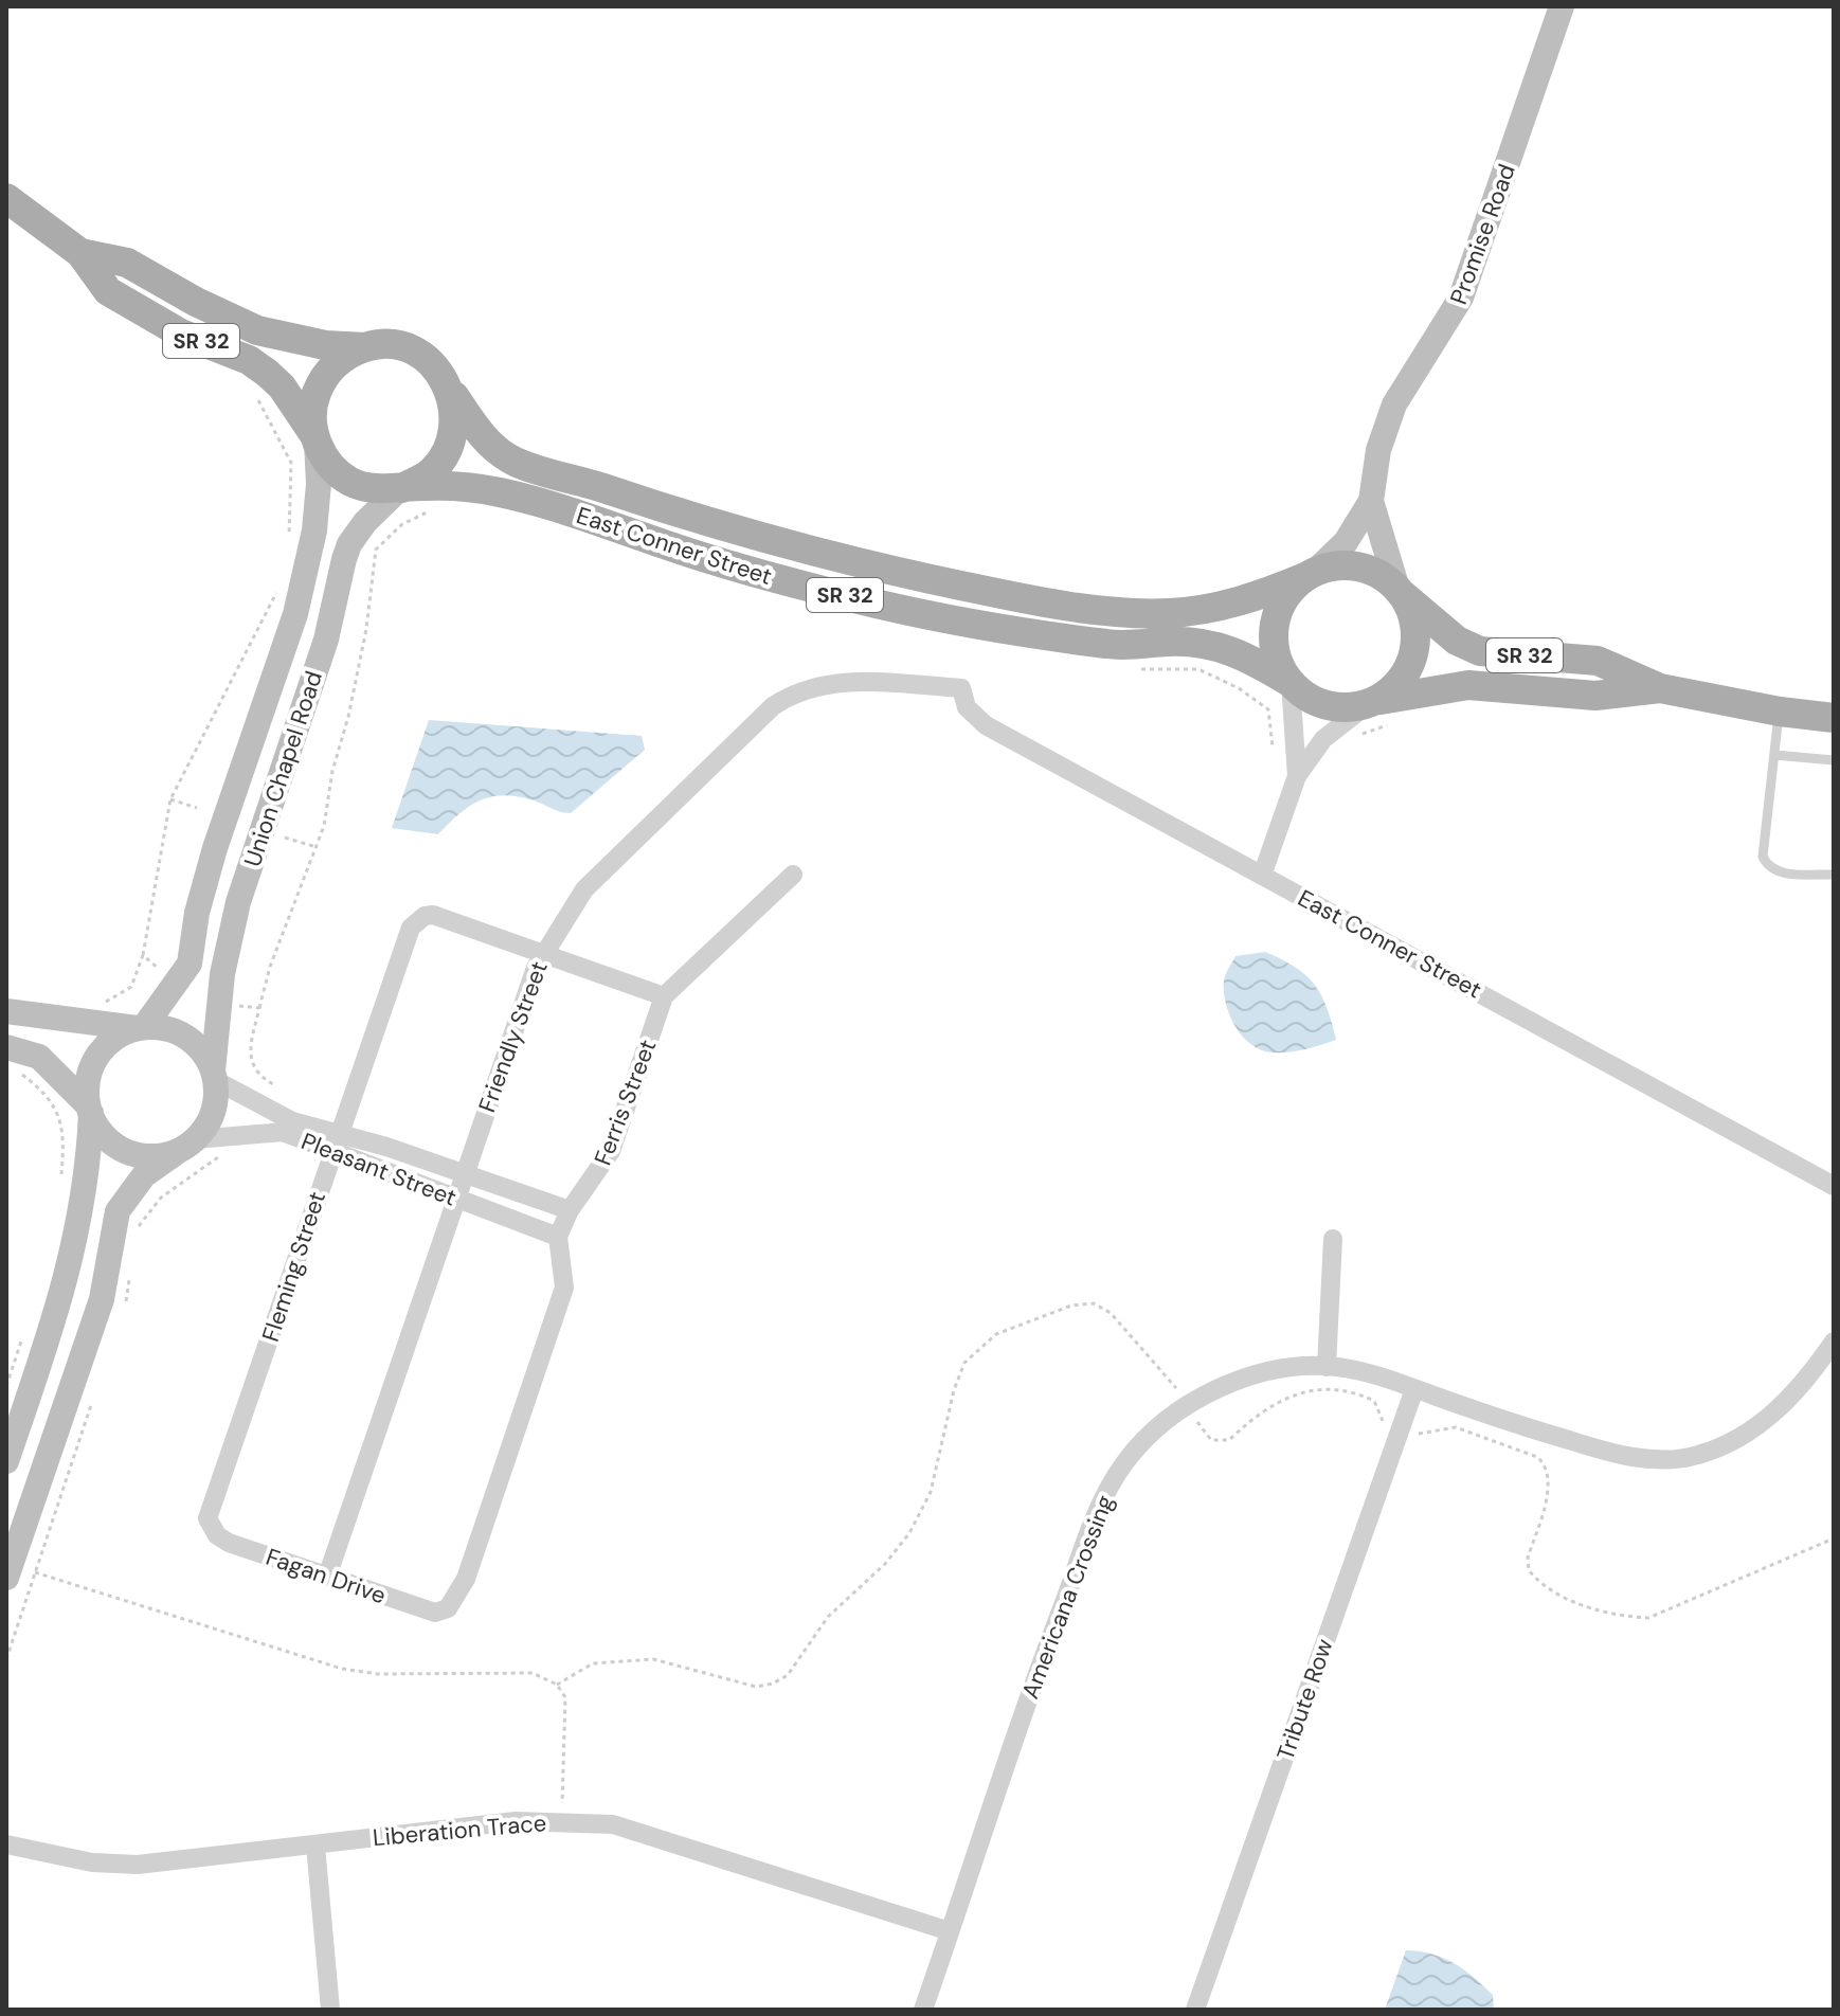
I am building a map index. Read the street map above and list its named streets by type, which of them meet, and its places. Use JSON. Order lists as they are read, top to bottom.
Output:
{
  "streets": {
    "main road": [
      "Promise Road",
      "SR 32",
      "East Conner Street",
      "Union Chapel Road"
    ],
    "street": [
      "Friendly Street",
      "Ferris Street",
      "Pleasant Street",
      "Fleming Street",
      "Fagan Drive",
      "Americana Crossing",
      "Tribute Row",
      "Liberation Trace"
    ]
  },
  "crossings": [
    ["Promise Road", "SR 32"],
    ["Promise Road", "East Conner Street"],
    ["SR 32", "East Conner Street"],
    ["SR 32", "Union Chapel Road"],
    ["East Conner Street", "Union Chapel Road"],
    ["East Conner Street", "Friendly Street"],
    ["Union Chapel Road", "Pleasant Street"],
    ["Friendly Street", "Pleasant Street"],
    ["Friendly Street", "Fleming Street"],
    ["Friendly Street", "Fagan Drive"],
    ["Ferris Street", "Pleasant Street"],
    ["Ferris Street", "Fagan Drive"],
    ["Pleasant Street", "Fleming Street"],
    ["Pleasant Street", "Fagan Drive"],
    ["Fleming Street", "Fagan Drive"],
    ["Americana Crossing", "Tribute Row"],
    ["Americana Crossing", "Liberation Trace"]
  ]
}
